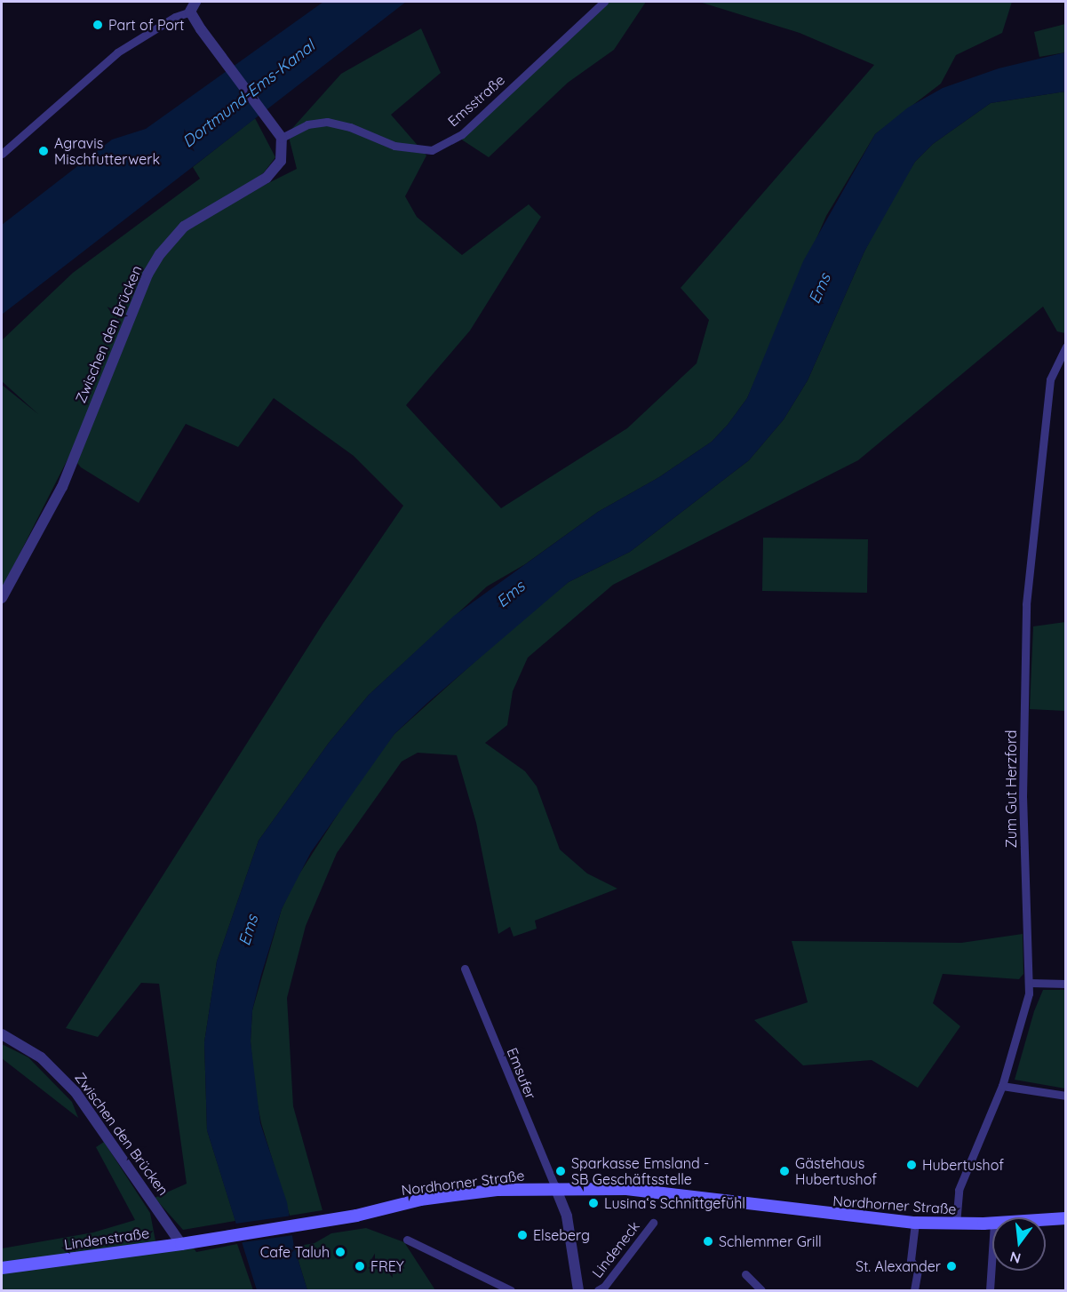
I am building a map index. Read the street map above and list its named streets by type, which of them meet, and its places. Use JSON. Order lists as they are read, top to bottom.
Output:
{
  "streets": {
    "main road": ["Nordhorner Straße", "Lindenstraße"],
    "street": [
      "Emsstraße",
      "Zwischen den Brücken",
      "Zum Gut Herzford",
      "Emsufer",
      "Lindeneck"
    ]
  },
  "crossings": [
    ["Emsstraße", "Zwischen den Brücken"],
    ["Zwischen den Brücken", "Lindenstraße"],
    ["Zum Gut Herzford", "Nordhorner Straße"],
    ["Emsufer", "Nordhorner Straße"],
    ["Nordhorner Straße", "Lindenstraße"]
  ],
  "water": ["Dortmund-Ems-Kanal", "Ems"],
  "places": [
    "Part of Port",
    "Agravis Mischfutterwerk",
    "Hubertushof",
    "Sparkasse Emsland - SB Geschäftsstelle",
    "Gästehaus Hubertushof",
    "Lusina‘s Schnittgefühl",
    "Elseberg",
    "Schlemmer Grill",
    "Cafe Taluh",
    "FREY",
    "St. Alexander"
  ],
  "north": "bottom"
}
